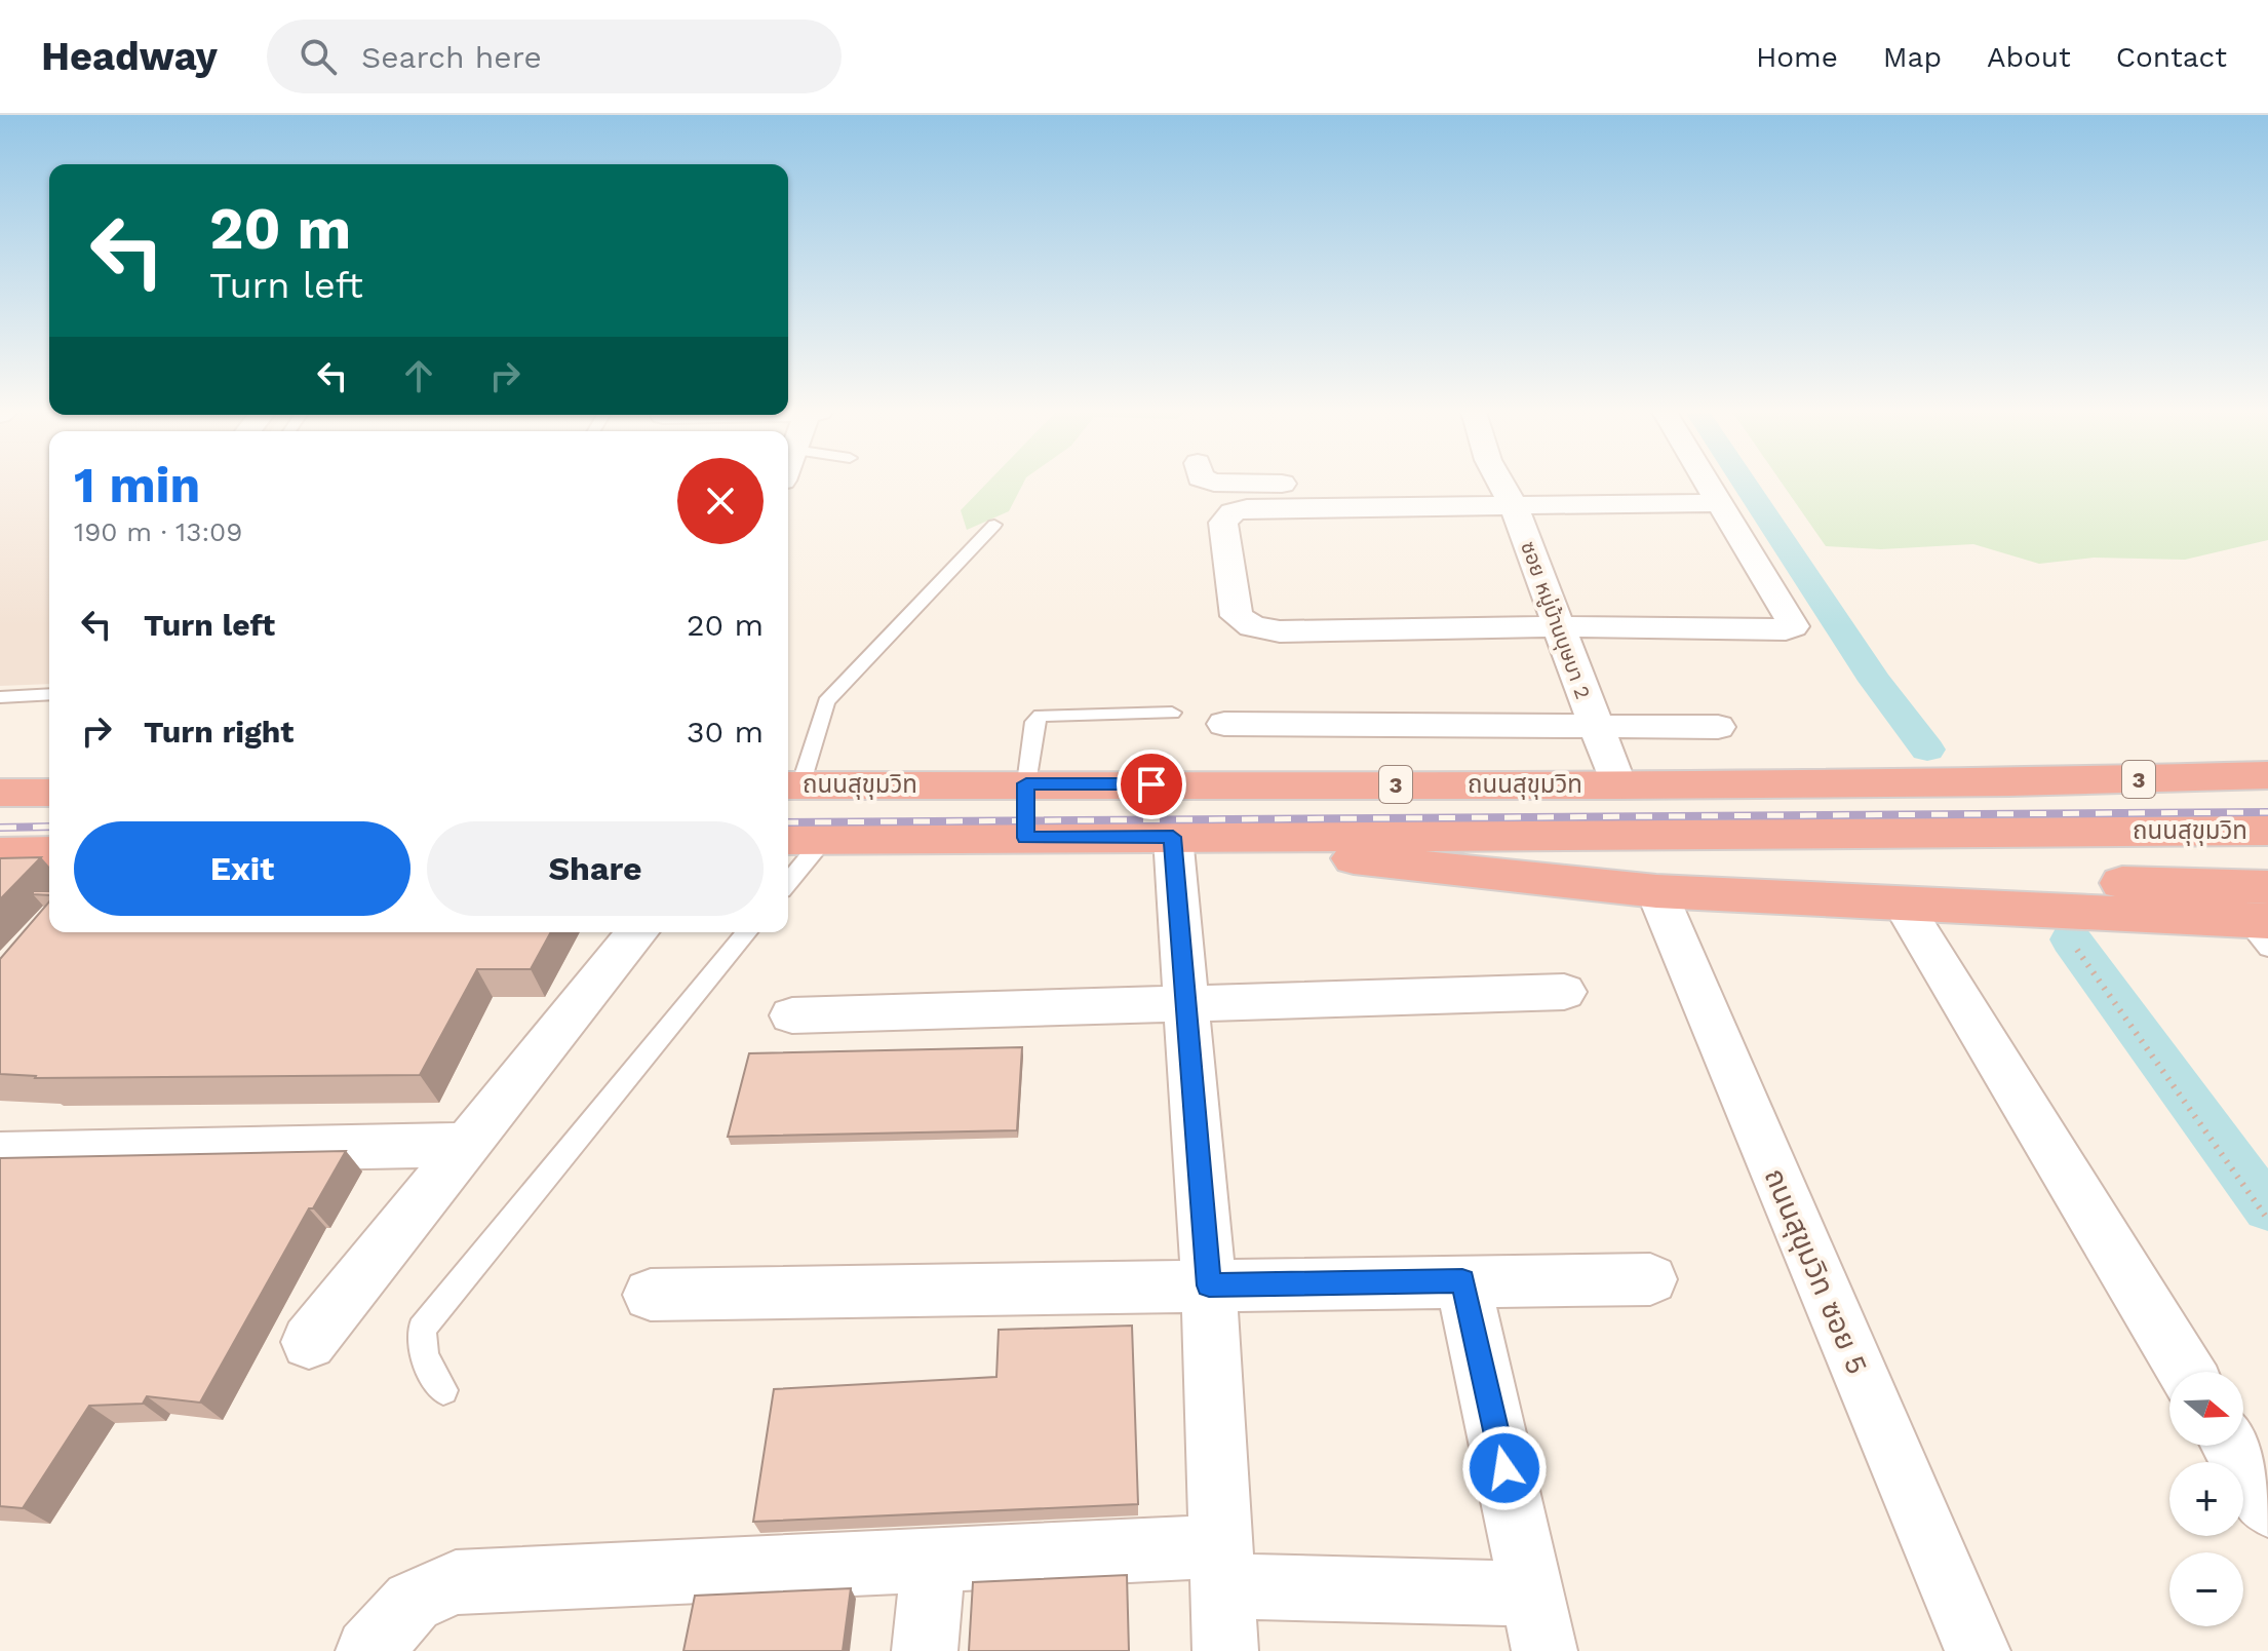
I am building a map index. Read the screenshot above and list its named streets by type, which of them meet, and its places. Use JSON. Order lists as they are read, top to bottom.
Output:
{
  "streets": {
    "highway": ["3", "ถนนสุขุมวิท"],
    "street": ["ถนนสุขุมวิท ซอย 5"]
  },
  "north": "right",
  "page": {
    "header": "Headway",
    "search": "Search here",
    "nav": [
      "Home",
      "Map",
      "About",
      "Contact"
    ],
    "turn": ["20 m", "Turn left"],
    "heading": ["1 min", "190 m · 13:09"],
    "list": [
      {
        "name": "Turn left",
        "value": "20 m"
      },
      {
        "name": "Turn right",
        "value": "30 m"
      }
    ],
    "buttons": ["Exit", "Share"],
    "map_buttons": ["+", "−"]
  }
}
